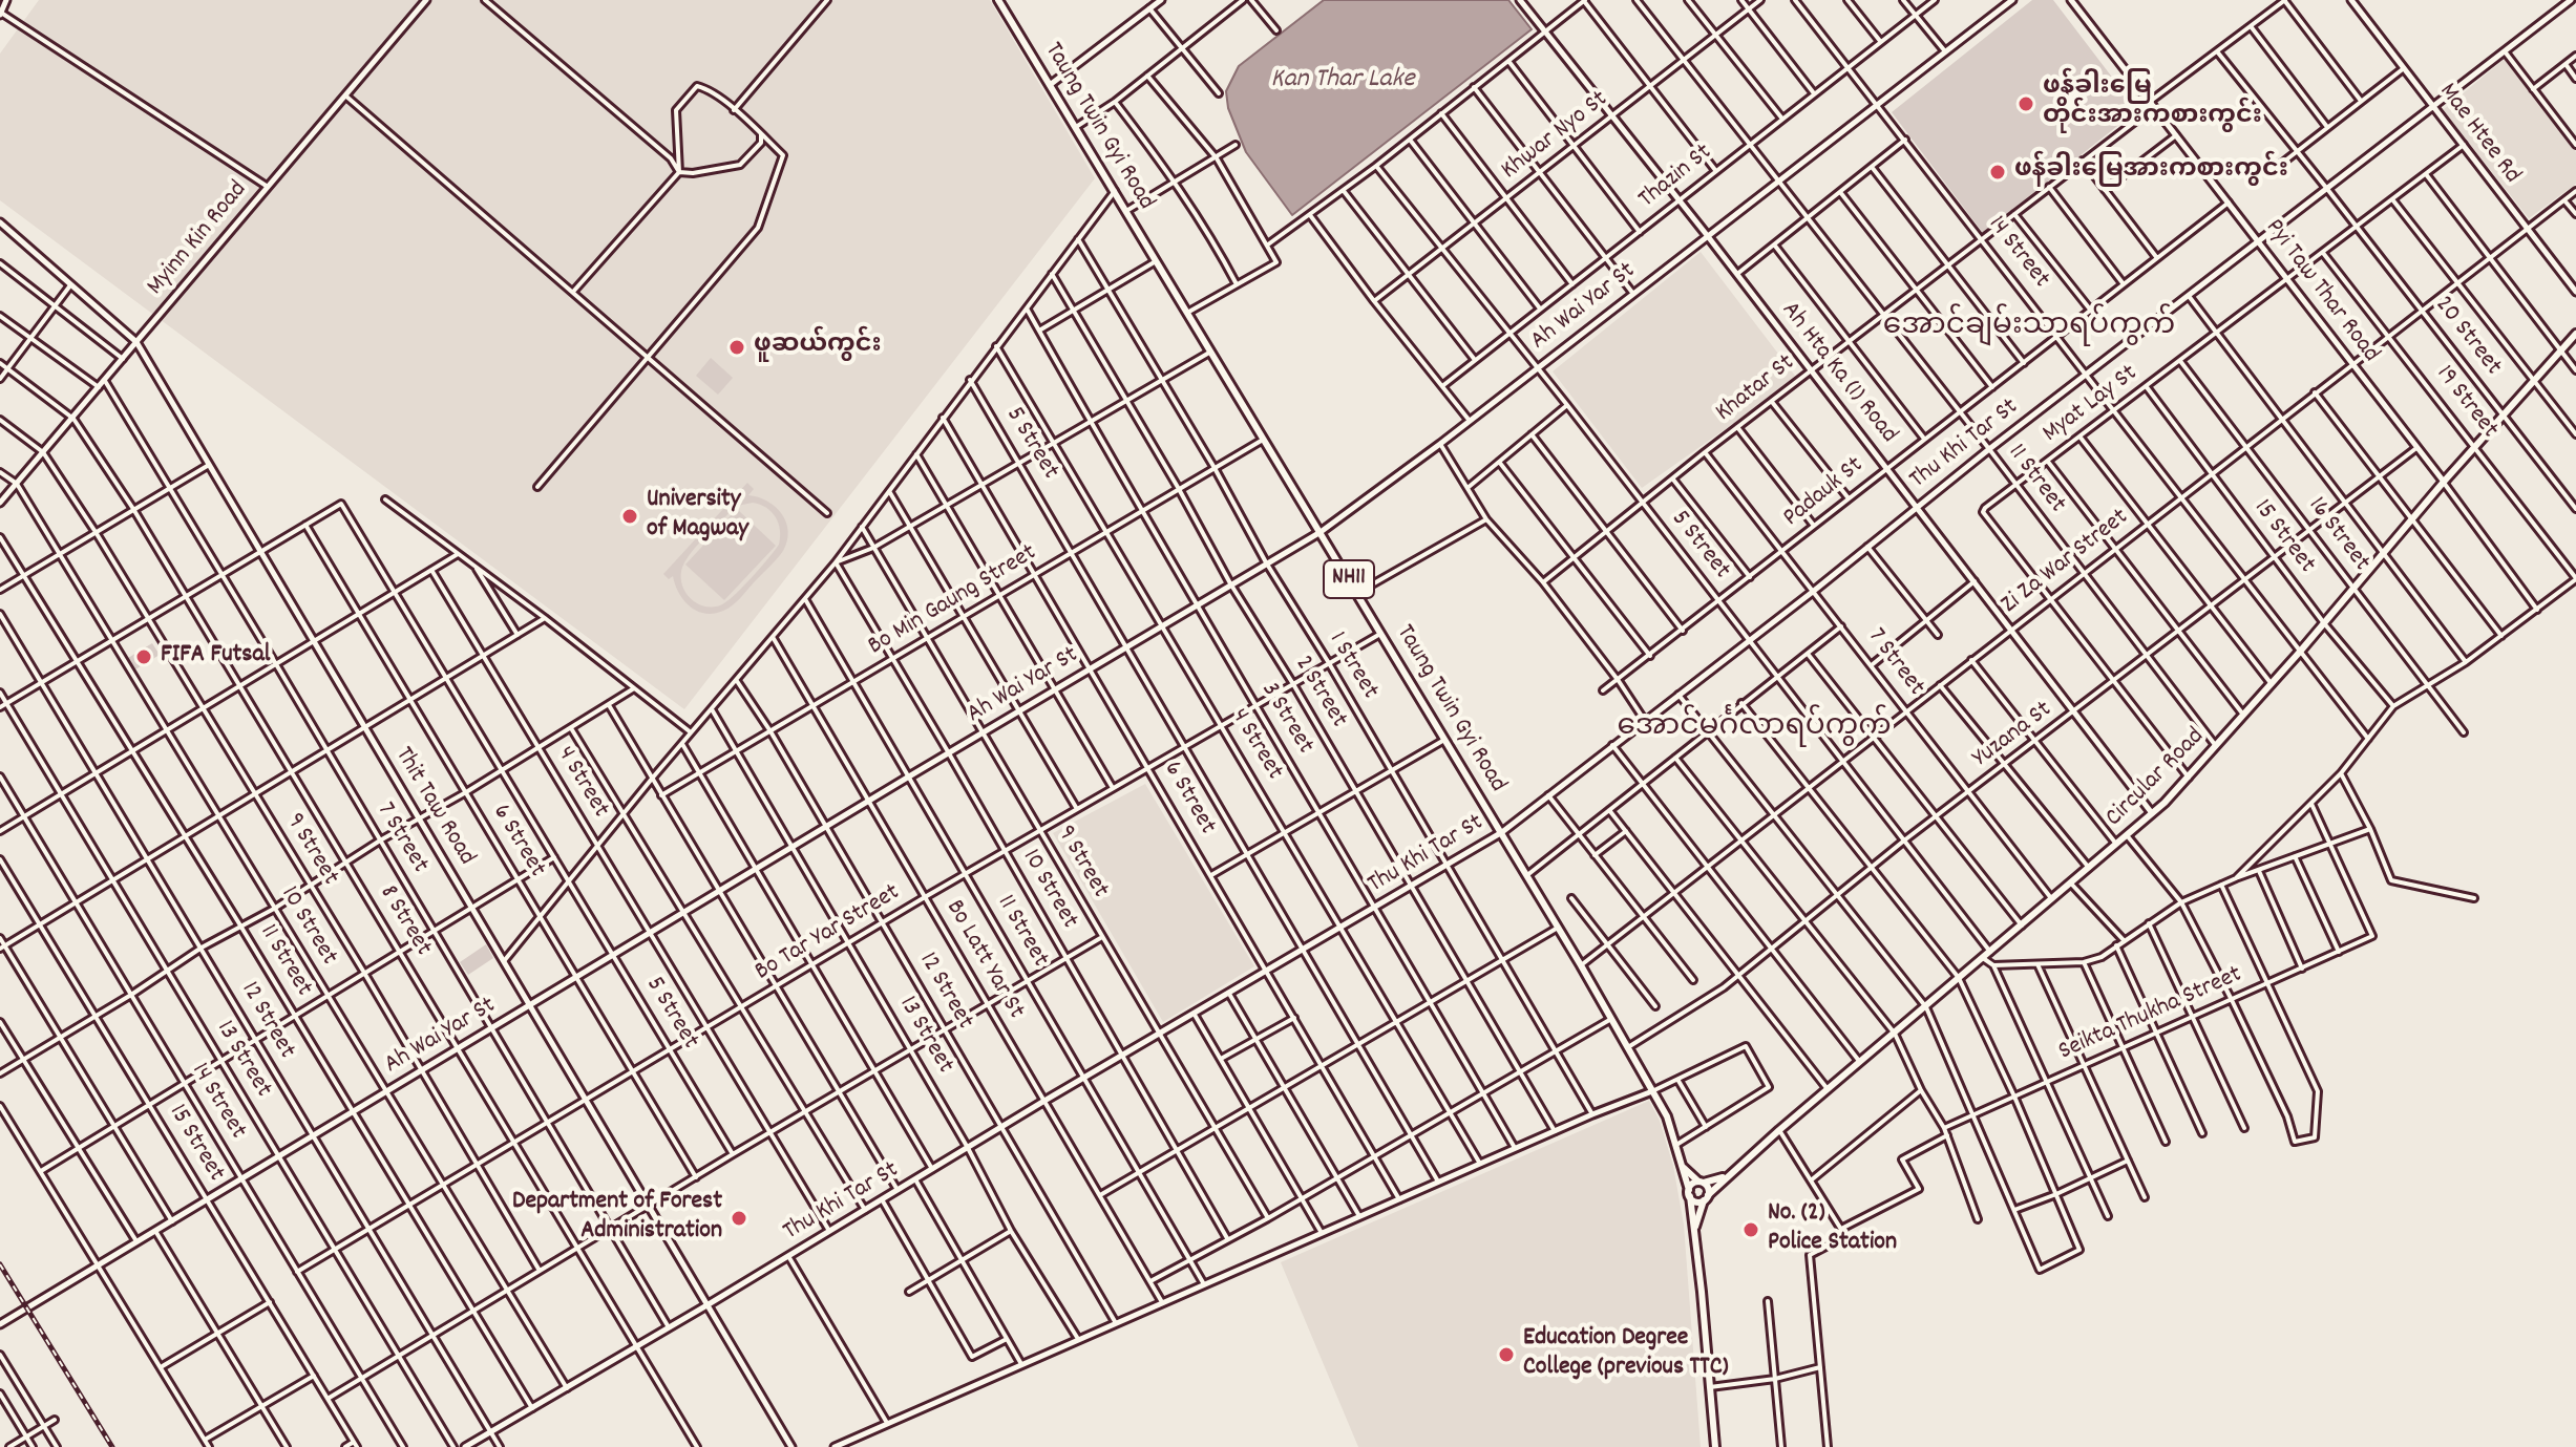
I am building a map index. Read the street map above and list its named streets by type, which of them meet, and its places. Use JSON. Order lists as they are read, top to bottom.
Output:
{
  "streets": {
    "main road": ["Taung Twin Gyi Road", "NH11", "Circular Road"],
    "street": [
      "Mae Htee Rd",
      "Khwar Nyo St",
      "Thazin St",
      "Myinn Kin Road",
      "14 Street",
      "Pyi Taw Thar Road",
      "Ah Wai Yar St",
      "20 Street",
      "Ah Hta Ka (1) Road",
      "Khatar St",
      "19 Street",
      "Myat Lay St",
      "5 Street",
      "Thu Khi Tar St",
      "11 Street",
      "Padauk St",
      "16 Street",
      "15 Street",
      "Zi Za War Street",
      "Bo Min Gaung Street",
      "7 Street",
      "1 Street",
      "2 Street",
      "3 Street",
      "Yuzana St",
      "4 Street",
      "6 Street",
      "Thit Taw Road",
      "9 Street",
      "10 Street",
      "8 Street",
      "Bo Tar Yar Street",
      "Bo Latt Yar St",
      "12 Street",
      "Seikta Thukha Street",
      "13 Street"
    ]
  },
  "crossings": [
    ["Taung Twin Gyi Road", "Ah Wai Yar St"],
    ["Taung Twin Gyi Road", "Thu Khi Tar St"],
    ["Taung Twin Gyi Road", "Zi Za War Street"],
    ["Taung Twin Gyi Road", "NH11"],
    ["Taung Twin Gyi Road", "Bo Min Gaung Street"],
    ["Taung Twin Gyi Road", "Yuzana St"],
    ["Taung Twin Gyi Road", "Circular Road"],
    ["Taung Twin Gyi Road", "Bo Tar Yar Street"],
    ["Mae Htee Rd", "Myat Lay St"],
    ["Mae Htee Rd", "Thu Khi Tar St"],
    ["Mae Htee Rd", "Zi Za War Street"],
    ["Khwar Nyo St", "Ah Hta Ka (1) Road"],
    ["Khwar Nyo St", "5 Street"],
    ["Khwar Nyo St", "11 Street"],
    ["Thazin St", "14 Street"],
    ["Thazin St", "Ah Hta Ka (1) Road"],
    ["Thazin St", "5 Street"],
    ["Thazin St", "11 Street"],
    ["Myinn Kin Road", "7 Street"],
    ["Myinn Kin Road", "Thit Taw Road"],
    ["14 Street", "Ah Wai Yar St"],
    ["14 Street", "Khatar St"],
    ["14 Street", "Myat Lay St"],
    ["14 Street", "Thu Khi Tar St"],
    ["14 Street", "Padauk St"],
    ["14 Street", "Zi Za War Street"],
    ["14 Street", "Yuzana St"],
    ["14 Street", "Circular Road"],
    ["14 Street", "Bo Tar Yar Street"],
    ["Pyi Taw Thar Road", "Khatar St"],
    ["Pyi Taw Thar Road", "Myat Lay St"],
    ["Pyi Taw Thar Road", "Thu Khi Tar St"],
    ["Pyi Taw Thar Road", "Padauk St"],
    ["Pyi Taw Thar Road", "Zi Za War Street"],
    ["Pyi Taw Thar Road", "Yuzana St"],
    ["Pyi Taw Thar Road", "Circular Road"],
    ["Ah Wai Yar St", "Ah Hta Ka (1) Road"],
    ["Ah Wai Yar St", "5 Street"],
    ["Ah Wai Yar St", "11 Street"],
    ["Ah Wai Yar St", "15 Street"],
    ["Ah Wai Yar St", "7 Street"],
    ["Ah Wai Yar St", "1 Street"],
    ["Ah Wai Yar St", "2 Street"],
    ["Ah Wai Yar St", "3 Street"],
    ["Ah Wai Yar St", "4 Street"],
    ["Ah Wai Yar St", "6 Street"],
    ["Ah Wai Yar St", "Thit Taw Road"],
    ["Ah Wai Yar St", "9 Street"],
    ["Ah Wai Yar St", "10 Street"],
    ["Ah Wai Yar St", "8 Street"],
    ["Ah Wai Yar St", "Bo Latt Yar St"],
    ["Ah Wai Yar St", "12 Street"],
    ["Ah Wai Yar St", "13 Street"],
    ["20 Street", "Khatar St"],
    ["20 Street", "Myat Lay St"],
    ["20 Street", "Thu Khi Tar St"],
    ["20 Street", "Zi Za War Street"],
    ["20 Street", "Circular Road"],
    ["Ah Hta Ka (1) Road", "Khatar St"],
    ["Ah Hta Ka (1) Road", "Thu Khi Tar St"],
    ["Ah Hta Ka (1) Road", "Padauk St"],
    ["Ah Hta Ka (1) Road", "Zi Za War Street"],
    ["Ah Hta Ka (1) Road", "Yuzana St"],
    ["Ah Hta Ka (1) Road", "Circular Road"],
    ["Khatar St", "5 Street"],
    ["Khatar St", "11 Street"],
    ["Khatar St", "7 Street"],
    ["19 Street", "Myat Lay St"],
    ["19 Street", "Zi Za War Street"],
    ["19 Street", "Circular Road"],
    ["Myat Lay St", "11 Street"],
    ["Myat Lay St", "16 Street"],
    ["Myat Lay St", "15 Street"],
    ["Myat Lay St", "Zi Za War Street"],
    ["5 Street", "Thu Khi Tar St"],
    ["5 Street", "Padauk St"],
    ["5 Street", "Zi Za War Street"],
    ["5 Street", "Bo Min Gaung Street"],
    ["5 Street", "Yuzana St"],
    ["5 Street", "Circular Road"],
    ["5 Street", "6 Street"],
    ["5 Street", "Bo Tar Yar Street"],
    ["Thu Khi Tar St", "11 Street"],
    ["Thu Khi Tar St", "7 Street"],
    ["Thu Khi Tar St", "1 Street"],
    ["Thu Khi Tar St", "2 Street"],
    ["Thu Khi Tar St", "3 Street"],
    ["Thu Khi Tar St", "4 Street"],
    ["Thu Khi Tar St", "6 Street"],
    ["Thu Khi Tar St", "Thit Taw Road"],
    ["Thu Khi Tar St", "9 Street"],
    ["Thu Khi Tar St", "10 Street"],
    ["Thu Khi Tar St", "8 Street"],
    ["Thu Khi Tar St", "Bo Latt Yar St"],
    ["Thu Khi Tar St", "12 Street"],
    ["Thu Khi Tar St", "13 Street"],
    ["11 Street", "Padauk St"],
    ["11 Street", "Zi Za War Street"],
    ["11 Street", "Bo Min Gaung Street"],
    ["11 Street", "Yuzana St"],
    ["11 Street", "Circular Road"],
    ["11 Street", "Bo Tar Yar Street"],
    ["Padauk St", "7 Street"],
    ["16 Street", "Zi Za War Street"],
    ["16 Street", "Yuzana St"],
    ["16 Street", "Circular Road"],
    ["15 Street", "Zi Za War Street"],
    ["15 Street", "Yuzana St"],
    ["15 Street", "Circular Road"],
    ["Zi Za War Street", "7 Street"],
    ["NH11", "Circular Road"],
    ["Bo Min Gaung Street", "1 Street"],
    ["Bo Min Gaung Street", "2 Street"],
    ["Bo Min Gaung Street", "3 Street"],
    ["Bo Min Gaung Street", "4 Street"],
    ["Bo Min Gaung Street", "6 Street"],
    ["Bo Min Gaung Street", "9 Street"],
    ["Bo Min Gaung Street", "10 Street"],
    ["Bo Min Gaung Street", "Bo Latt Yar St"],
    ["Bo Min Gaung Street", "12 Street"],
    ["Bo Min Gaung Street", "13 Street"],
    ["7 Street", "Yuzana St"],
    ["7 Street", "Circular Road"],
    ["7 Street", "Bo Tar Yar Street"],
    ["1 Street", "Bo Tar Yar Street"],
    ["2 Street", "Bo Tar Yar Street"],
    ["3 Street", "Bo Tar Yar Street"],
    ["4 Street", "Bo Tar Yar Street"],
    ["6 Street", "Bo Tar Yar Street"],
    ["Thit Taw Road", "Bo Tar Yar Street"],
    ["9 Street", "Bo Tar Yar Street"],
    ["10 Street", "Bo Tar Yar Street"],
    ["8 Street", "Bo Tar Yar Street"],
    ["Bo Tar Yar Street", "Bo Latt Yar St"],
    ["Bo Tar Yar Street", "12 Street"],
    ["Bo Tar Yar Street", "13 Street"]
  ],
  "districts": ["အောင်ချမ်းသာရပ်ကွက်", "အောင်မင်္ဂလာရပ်ကွက်"],
  "water": ["Kan Thar Lake"],
  "places": [
    "ဖန်ခါးမြေ တိုင်းအားကစားကွင်း",
    "ဖန်ခါးမြေအားကစားကွင်း",
    "ဖူဆယ်ကွင်း",
    "University of Magway",
    "FIFA Futsal",
    "Department of Forest Administration",
    "No. (2) Police Station",
    "Education Degree College (previous TTC)"
  ]
}
